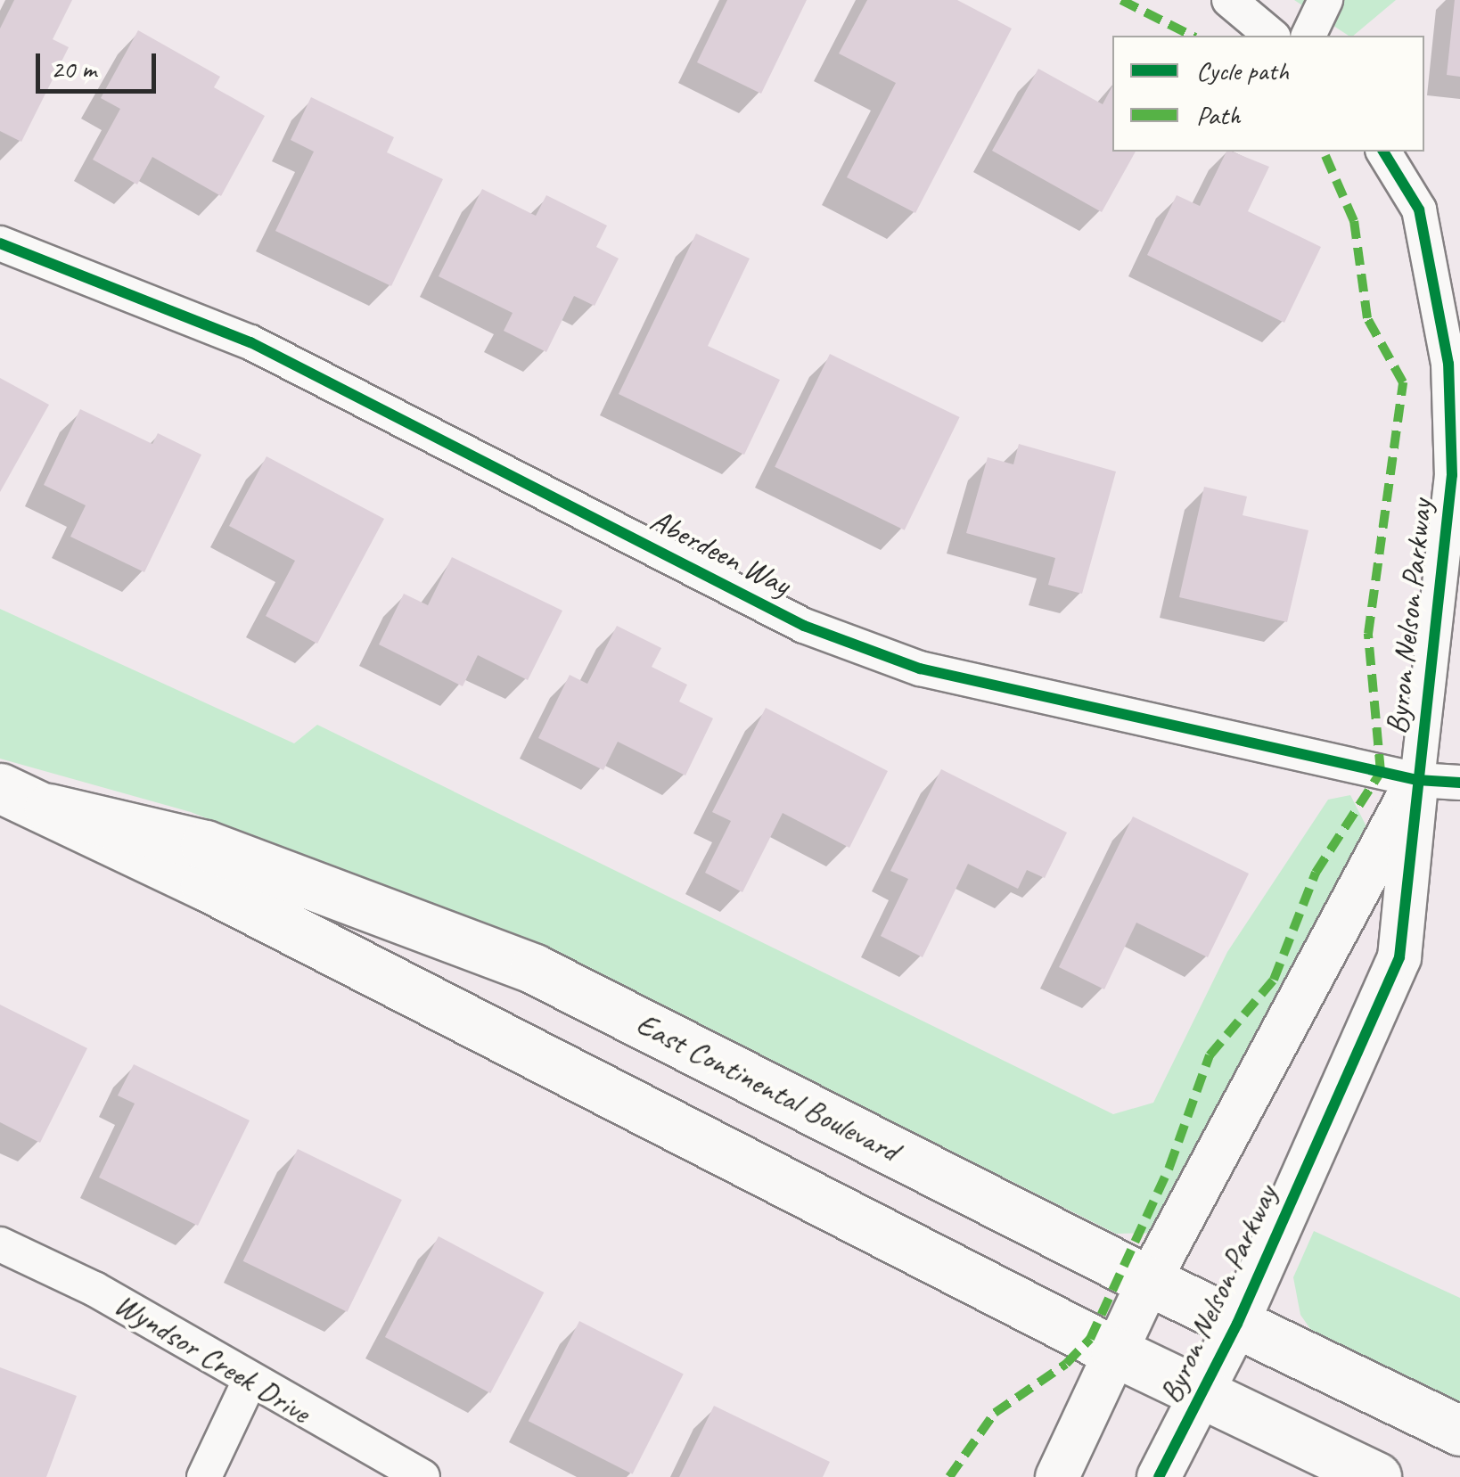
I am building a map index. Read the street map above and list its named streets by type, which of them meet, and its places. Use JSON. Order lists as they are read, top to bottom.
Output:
{
  "streets": {
    "main road": ["East Continental Boulevard"],
    "street": ["Aberdeen Way", "Byron Nelson Parkway", "Wyndsor Creek Drive"]
  },
  "crossings": [
    ["Aberdeen Way", "Byron Nelson Parkway"],
    ["Byron Nelson Parkway", "East Continental Boulevard"]
  ],
  "legend": ["Cycle path", "Path"],
  "scale_bar": "20 m"
}
